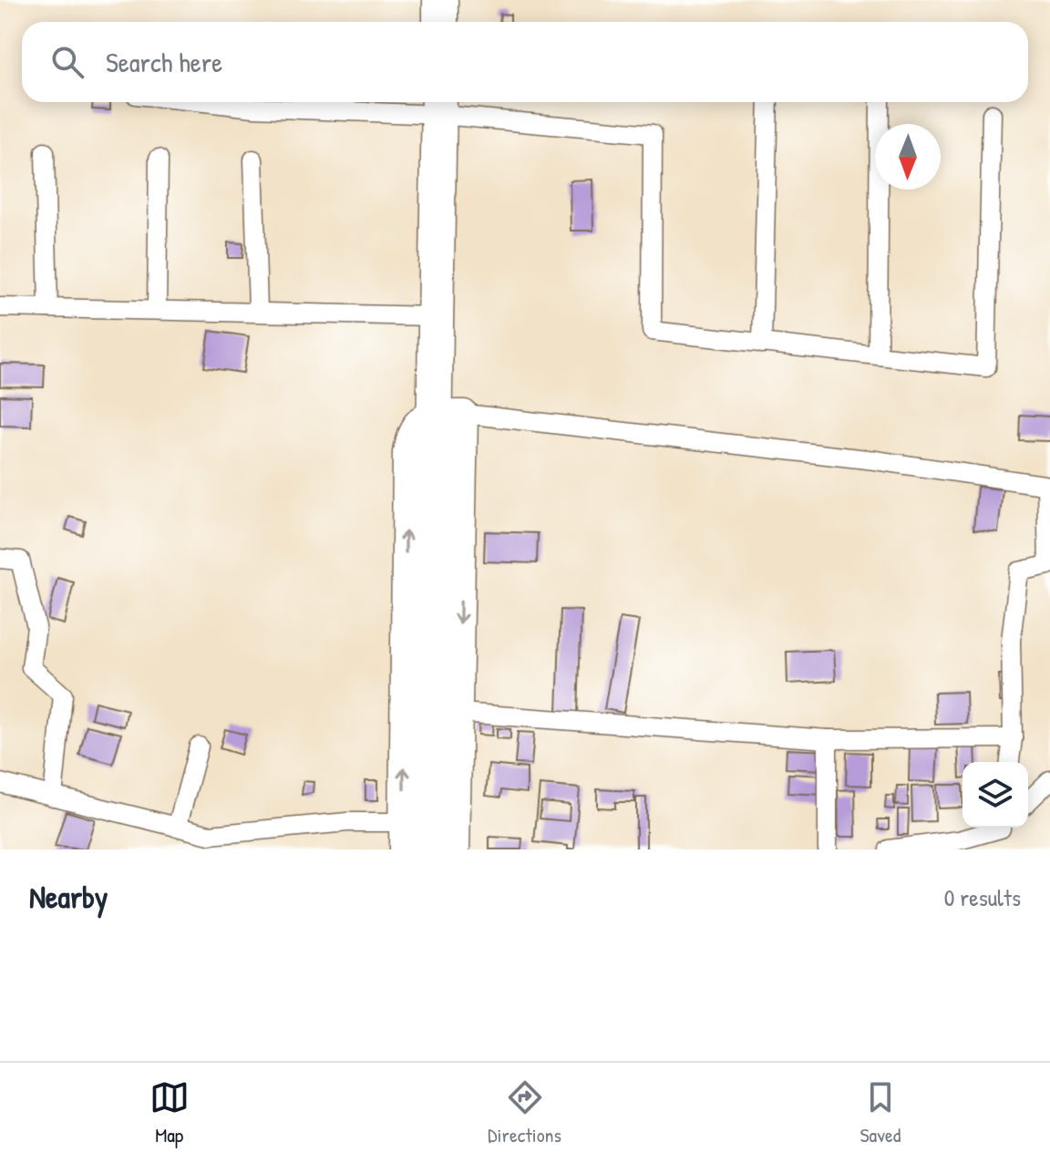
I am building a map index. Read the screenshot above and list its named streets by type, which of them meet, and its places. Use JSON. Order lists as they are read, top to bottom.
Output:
{
  "north": "bottom",
  "page": {
    "search": "Search here",
    "heading": ["Nearby", "0 results"],
    "nav": ["Map", "Directions", "Saved"]
  }
}
